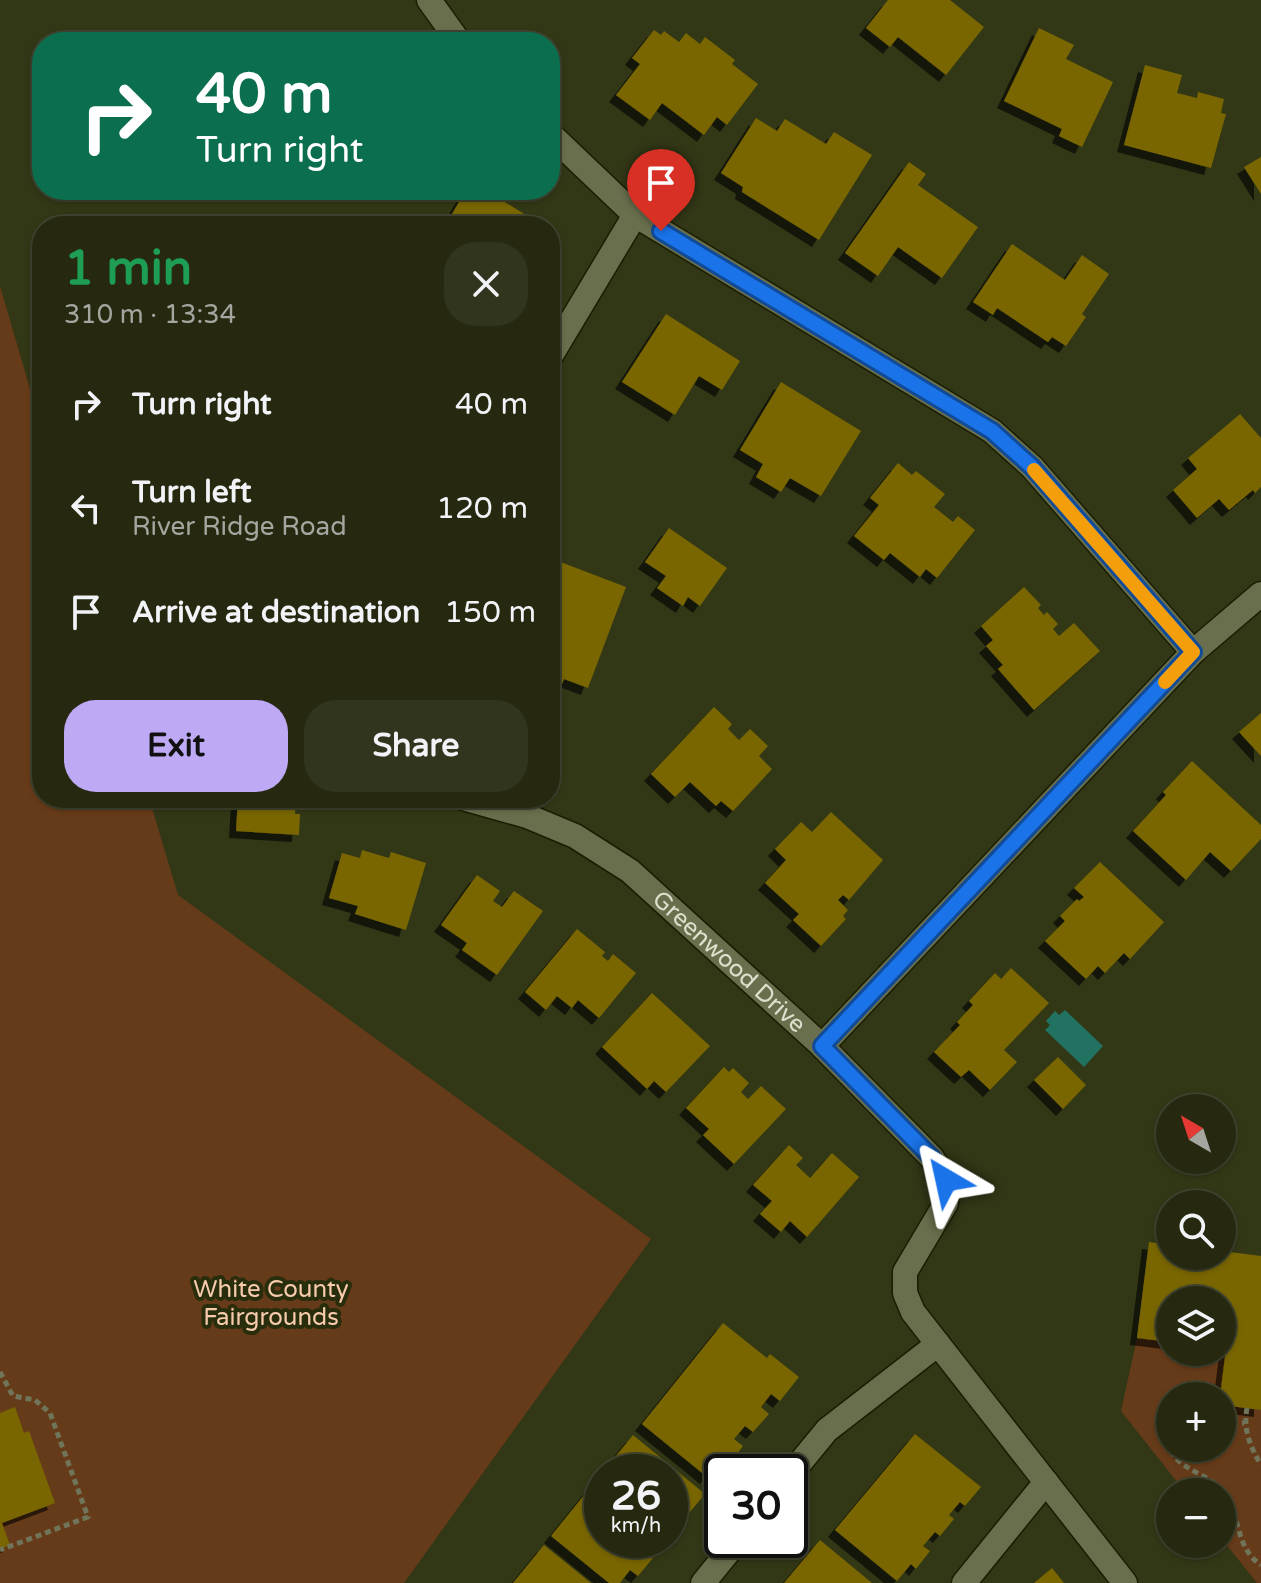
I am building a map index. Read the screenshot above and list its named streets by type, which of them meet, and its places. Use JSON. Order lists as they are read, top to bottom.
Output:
{
  "streets": {
    "street": ["Greenwood Drive"]
  },
  "parks": ["White County Fairgrounds"],
  "north": "top left",
  "page": {
    "turn": ["40 m", "Turn right"],
    "heading": ["1 min", "310 m · 13:34"],
    "list": [
      {
        "name": "Turn right",
        "value": "40 m"
      },
      {
        "name": "Turn left",
        "note": "River Ridge Road",
        "value": "120 m"
      },
      {
        "name": "Arrive at destination",
        "value": "150 m"
      }
    ],
    "buttons": ["Exit", "Share"],
    "map_buttons": ["+", "−"],
    "speed": "26 km/h",
    "limit": "30"
  }
}
